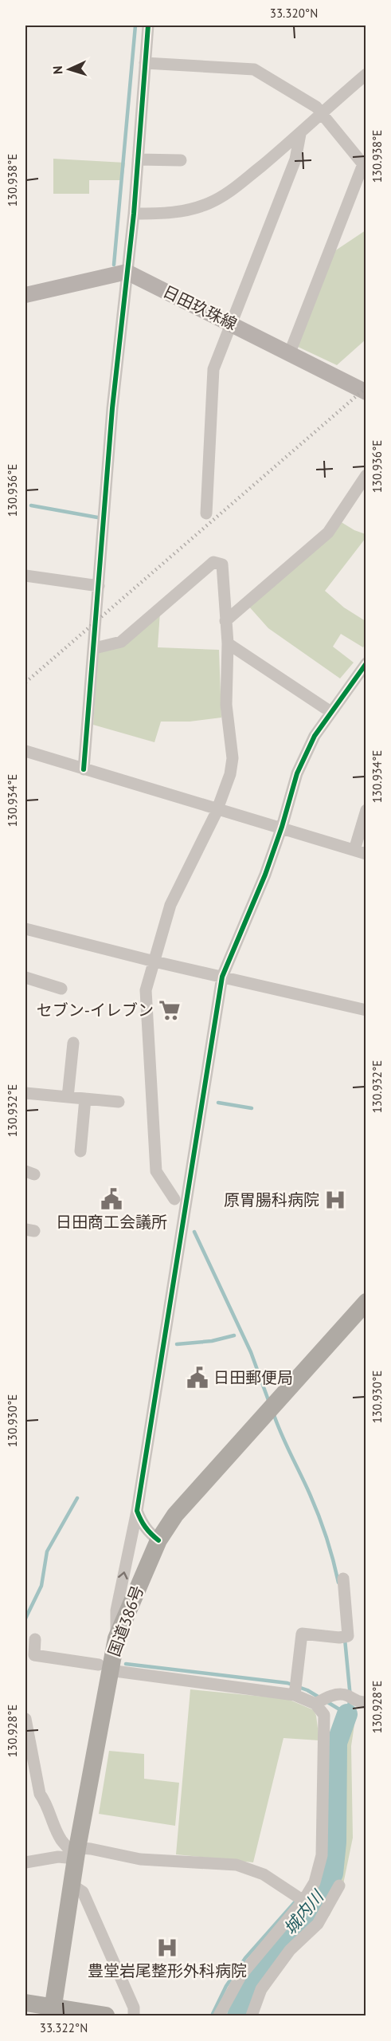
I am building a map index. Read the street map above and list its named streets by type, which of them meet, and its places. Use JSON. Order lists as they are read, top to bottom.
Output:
{
  "streets": {
    "highway": ["国道386号"],
    "main road": ["日田玖珠線"]
  },
  "water": ["城内川"],
  "places": {
    "supermarket": ["セブン-イレブン"],
    "public building": ["日田商工会議所", "日田郵便局"],
    "hospital": ["原胃腸科病院", "豊堂岩尾整形外科病院"]
  },
  "north": "left",
  "coordinates": [
    "33.320°N",
    "130.938°E",
    "130.936°E",
    "130.934°E",
    "130.932°E",
    "130.930°E",
    "130.928°E",
    "33.322°N"
  ]
}
